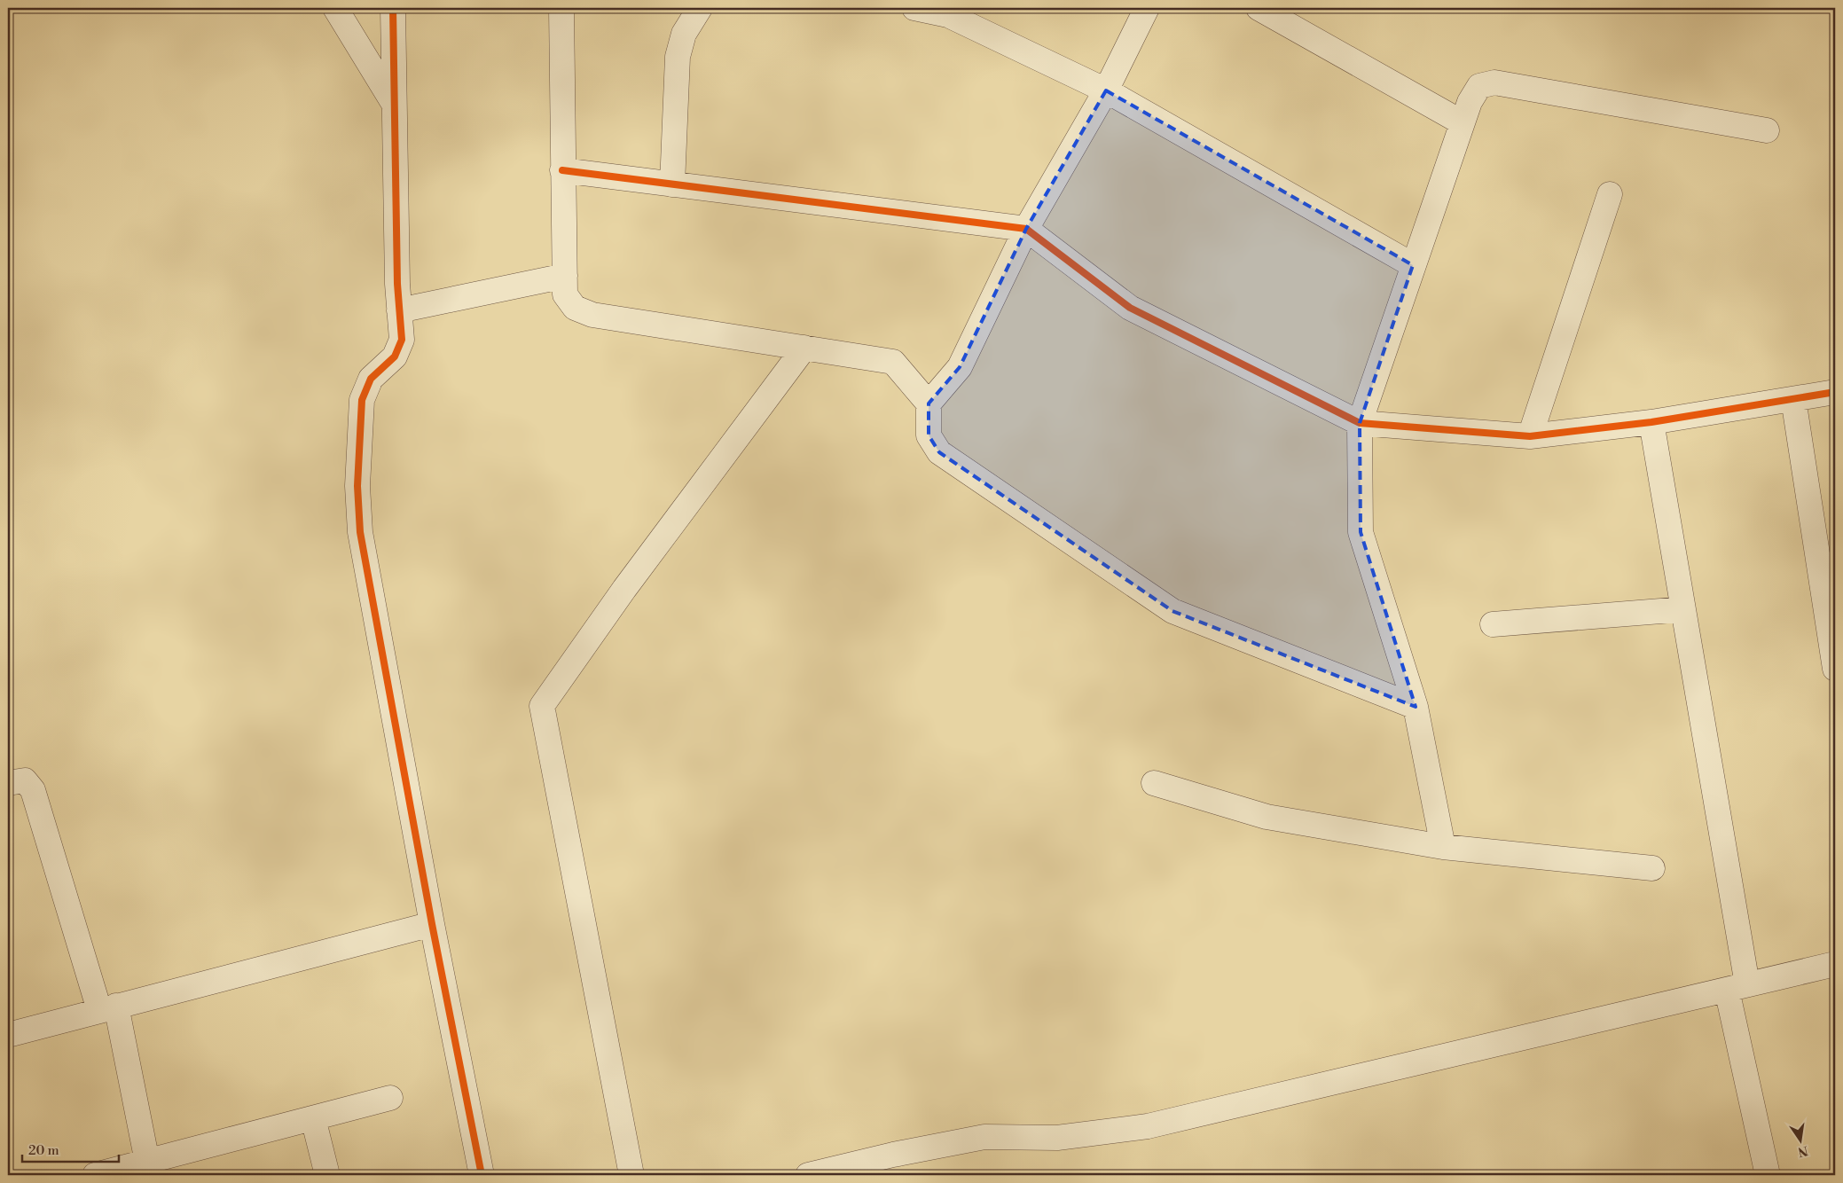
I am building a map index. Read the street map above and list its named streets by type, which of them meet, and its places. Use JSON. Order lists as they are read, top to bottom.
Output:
{
  "scale_bar": "20 m",
  "north": "bottom"
}
